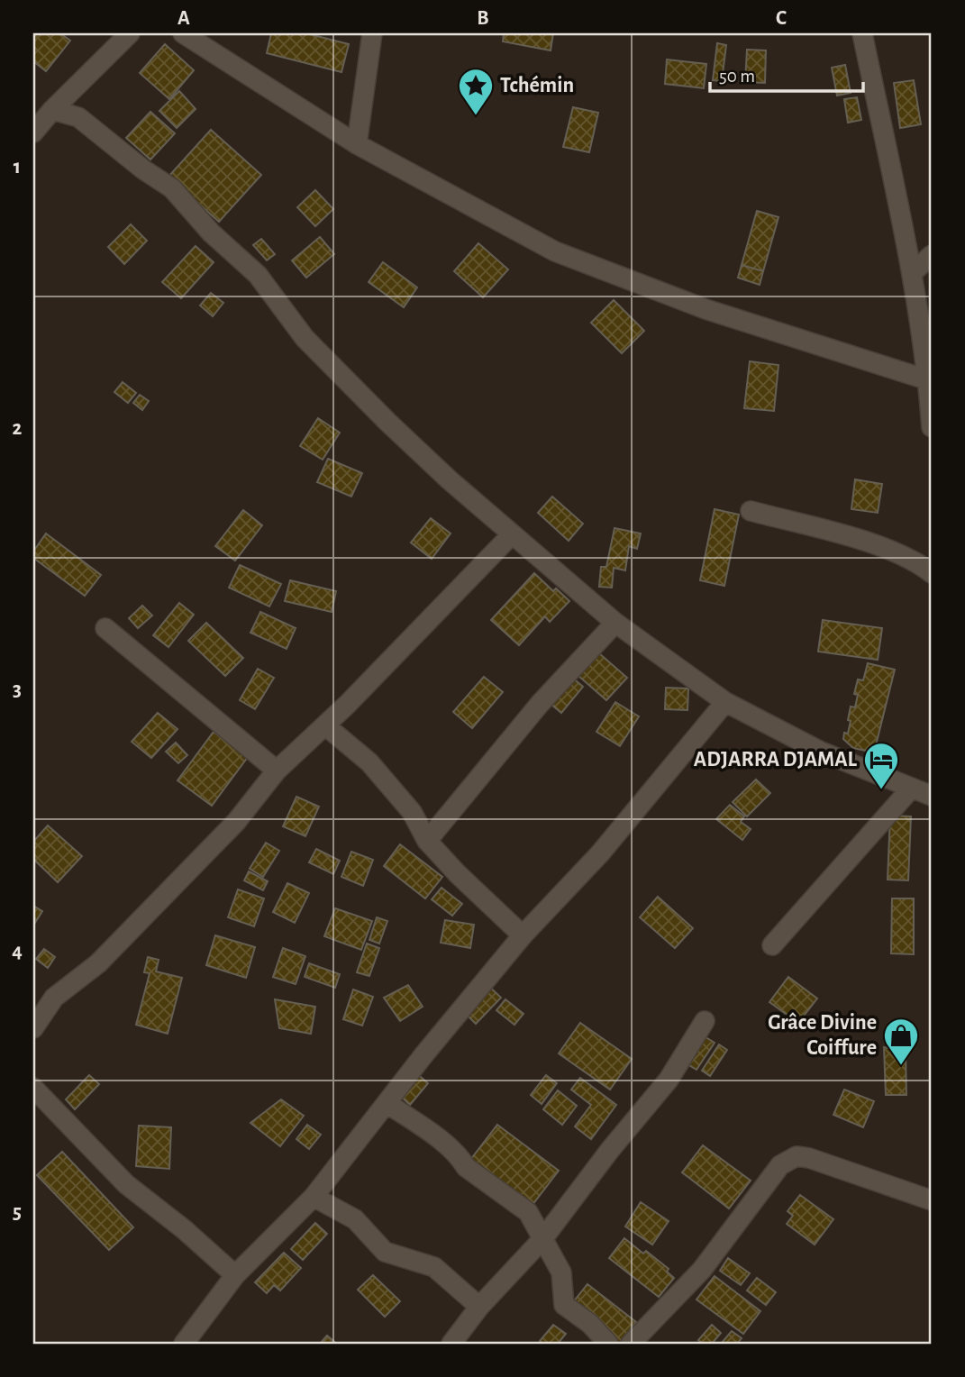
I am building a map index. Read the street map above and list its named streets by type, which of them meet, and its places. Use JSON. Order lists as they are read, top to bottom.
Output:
{
  "places": {
    "place": ["Tchémin"],
    "hotel": ["ADJARRA DJAMAL"],
    "shop": ["Grâce Divine Coiffure"]
  },
  "scale_bar": "50 m",
  "grid": {
    "columns": ["A", "B", "C"],
    "rows": [
      "1",
      "2",
      "3",
      "4",
      "5"
    ]
  }
}
